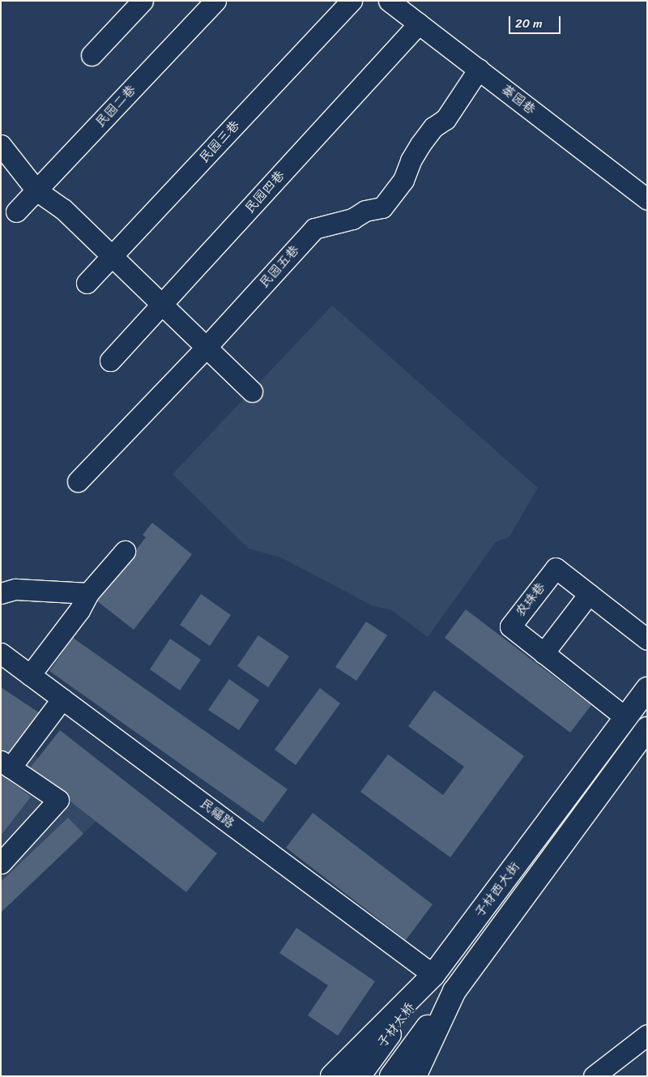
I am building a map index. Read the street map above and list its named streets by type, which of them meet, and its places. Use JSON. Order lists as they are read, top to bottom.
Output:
{
  "streets": {
    "main road": ["子材西大街", "子材大桥"],
    "street": [
      "蒌园巷",
      "民园二巷",
      "民园三巷",
      "民园四巷",
      "民园五巷",
      "农珠巷",
      "民福路"
    ]
  },
  "crossings": [
    ["蒌园巷", "民园四巷"],
    ["蒌园巷", "民园五巷"],
    ["农珠巷", "子材西大街"],
    ["民福路", "子材西大街"],
    ["民福路", "子材大桥"],
    ["子材西大街", "子材大桥"]
  ],
  "scale_bar": "20 m"
}
